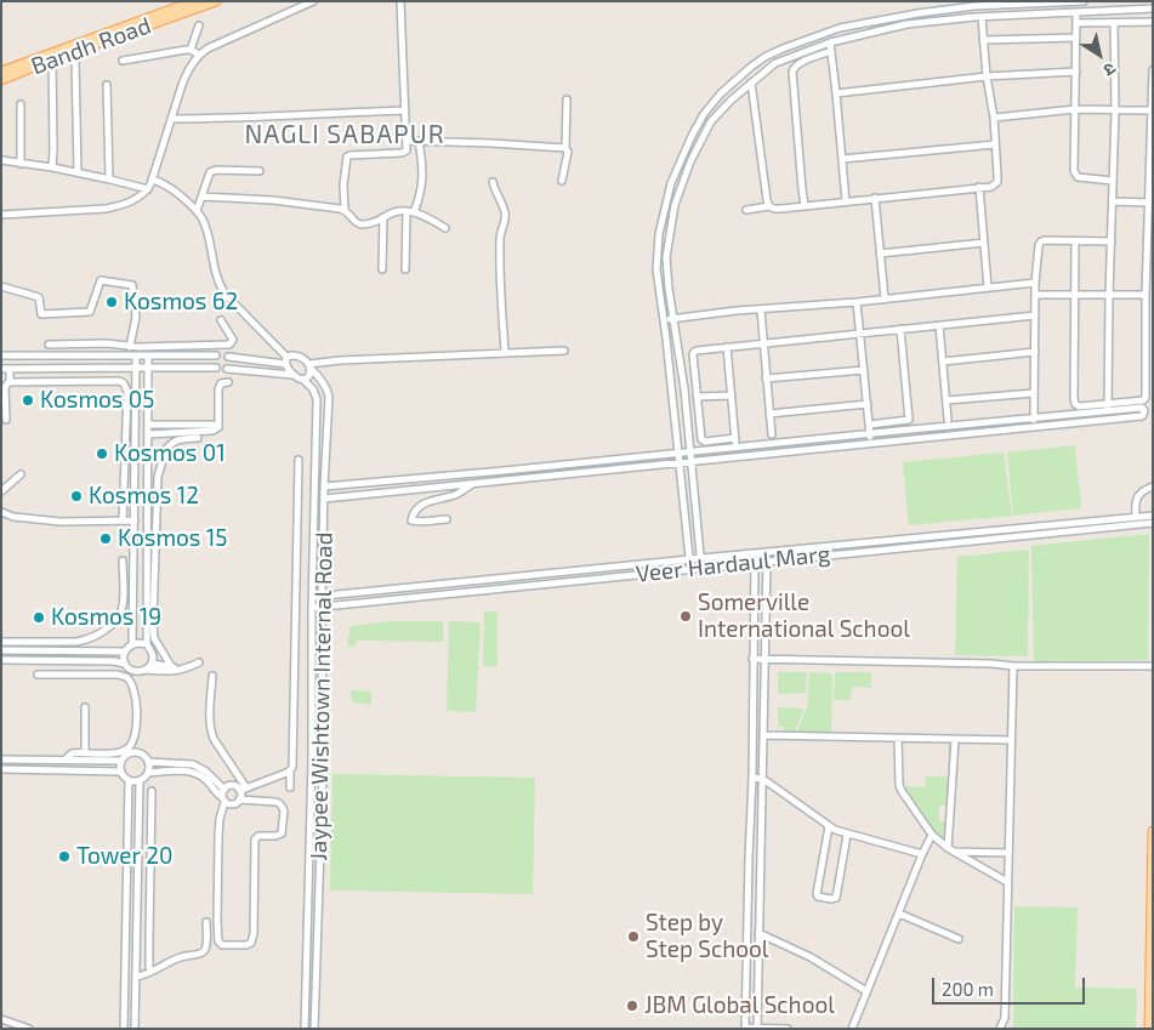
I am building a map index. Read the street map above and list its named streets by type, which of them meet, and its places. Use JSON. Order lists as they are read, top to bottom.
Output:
{
  "streets": {
    "main road": ["Bandh Road"],
    "street": ["Veer Hardaul Marg", "Jaypee Wishtown Internal Road"]
  },
  "crossings": [
    ["Veer Hardaul Marg", "Jaypee Wishtown Internal Road"]
  ],
  "districts": ["NAGLI SABAPUR"],
  "places": [
    "Kosmos 62",
    "Kosmos 05",
    "Kosmos 01",
    "Kosmos 12",
    "Kosmos 15",
    "Somerville International School",
    "Kosmos 19",
    "Tower 20",
    "Step by Step School",
    "JBM Global School"
  ],
  "scale_bar": "200 m",
  "north": "bottom right"
}
